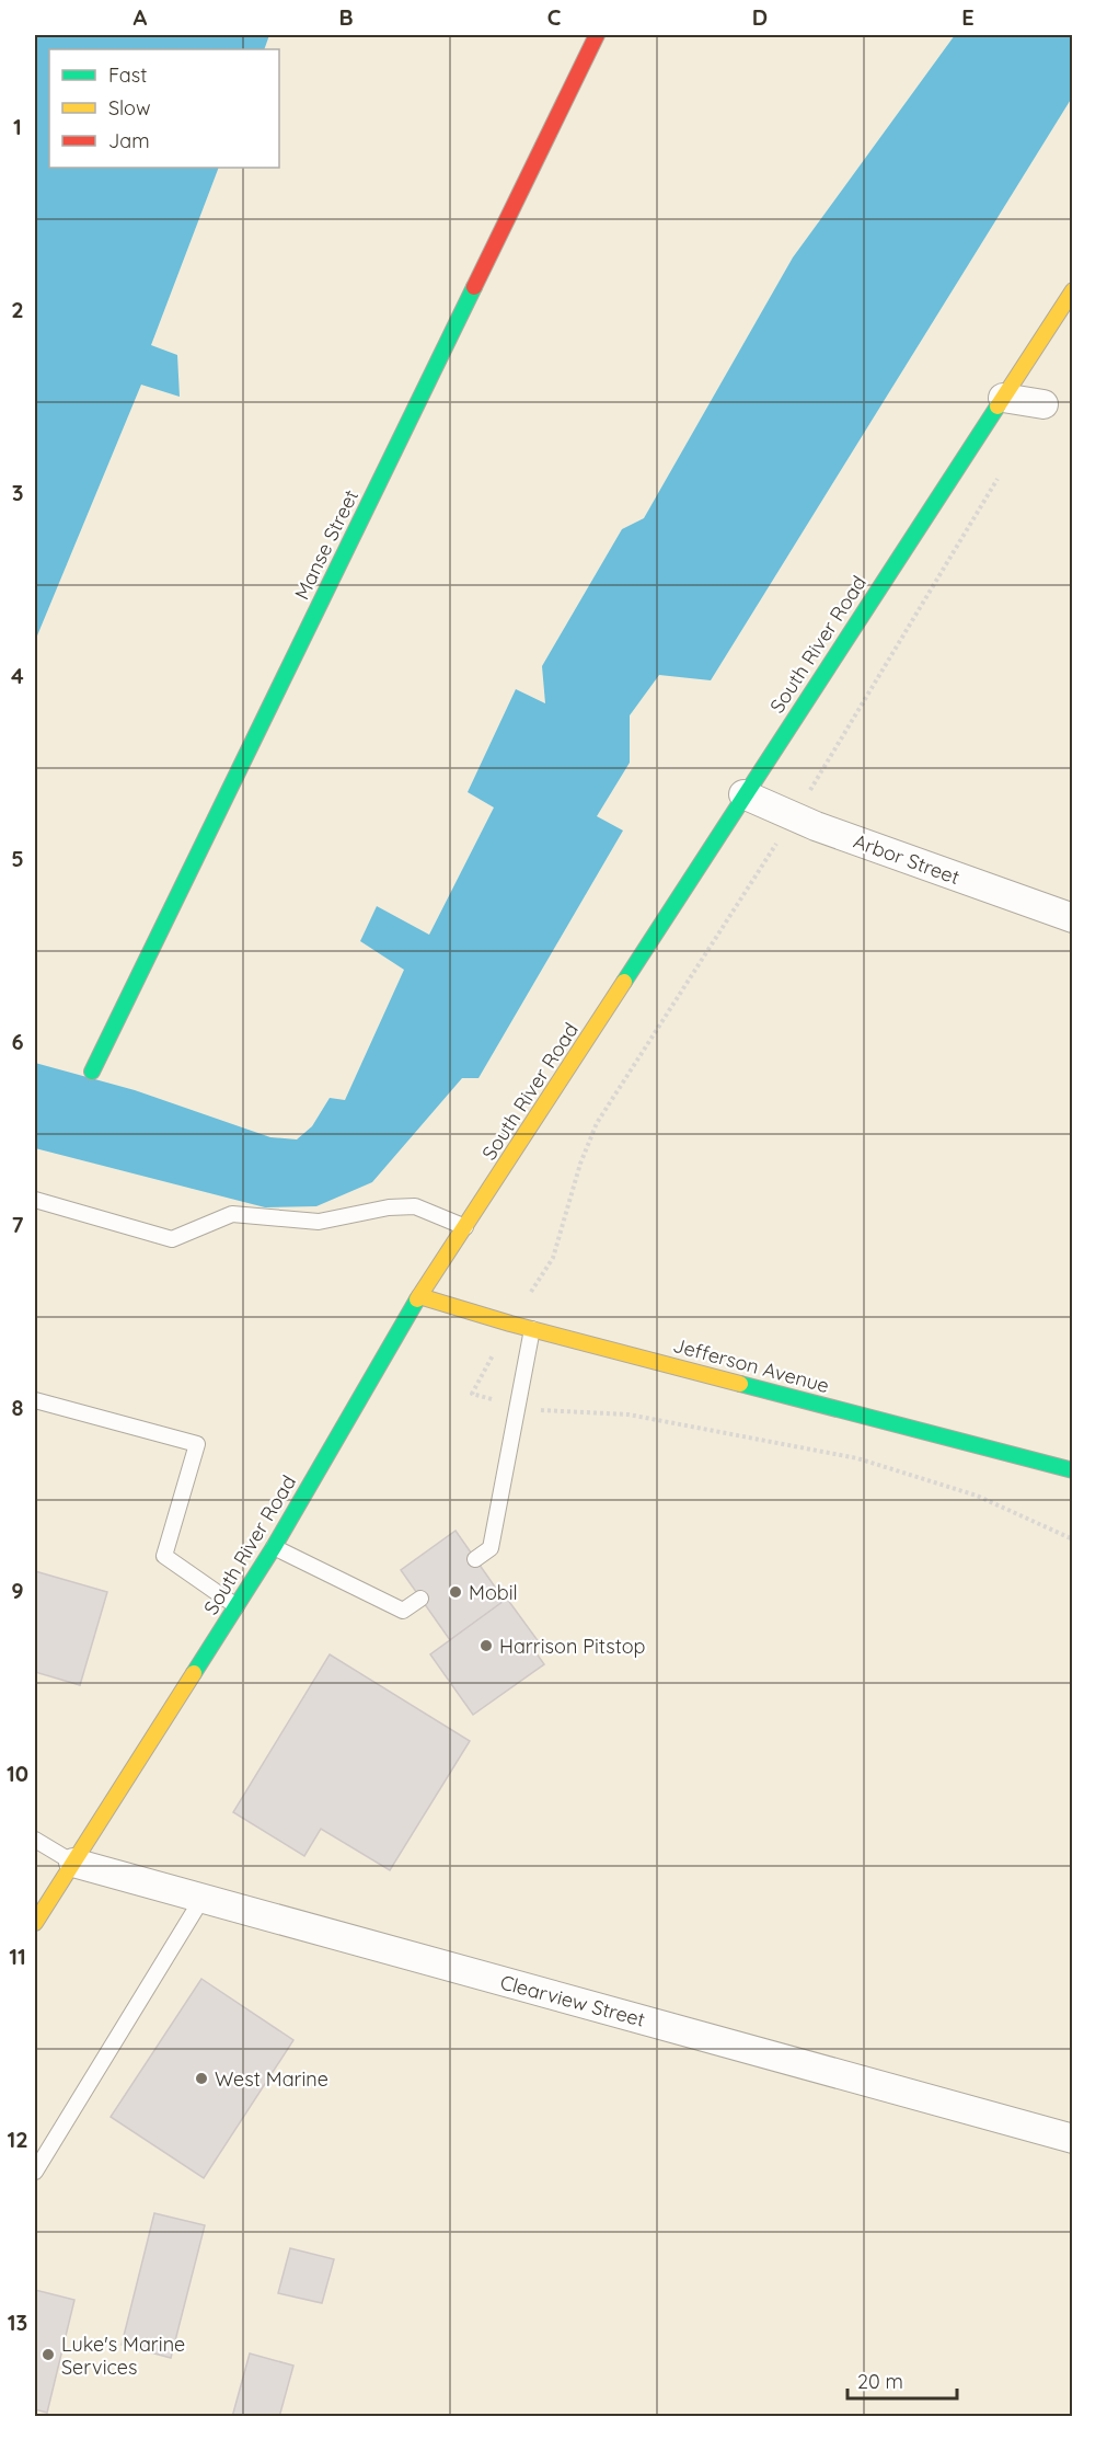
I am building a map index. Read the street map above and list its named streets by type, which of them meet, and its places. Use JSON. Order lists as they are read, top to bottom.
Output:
{
  "streets": {
    "street": [
      "Manse Street",
      "South River Road",
      "Arbor Street",
      "Jefferson Avenue",
      "Clearview Street"
    ]
  },
  "crossings": [
    ["South River Road", "Arbor Street"],
    ["South River Road", "Jefferson Avenue"],
    ["South River Road", "Clearview Street"]
  ],
  "places": [
    "Mobil",
    "Harrison Pitstop",
    "West Marine",
    "Luke's Marine Services"
  ],
  "legend": ["Fast", "Slow", "Jam"],
  "scale_bar": "20 m",
  "grid": {
    "columns": [
      "A",
      "B",
      "C",
      "D",
      "E"
    ],
    "rows": [
      "1",
      "2",
      "3",
      "4",
      "5",
      "6",
      "7",
      "8",
      "9",
      "10",
      "11",
      "12",
      "13"
    ]
  }
}
